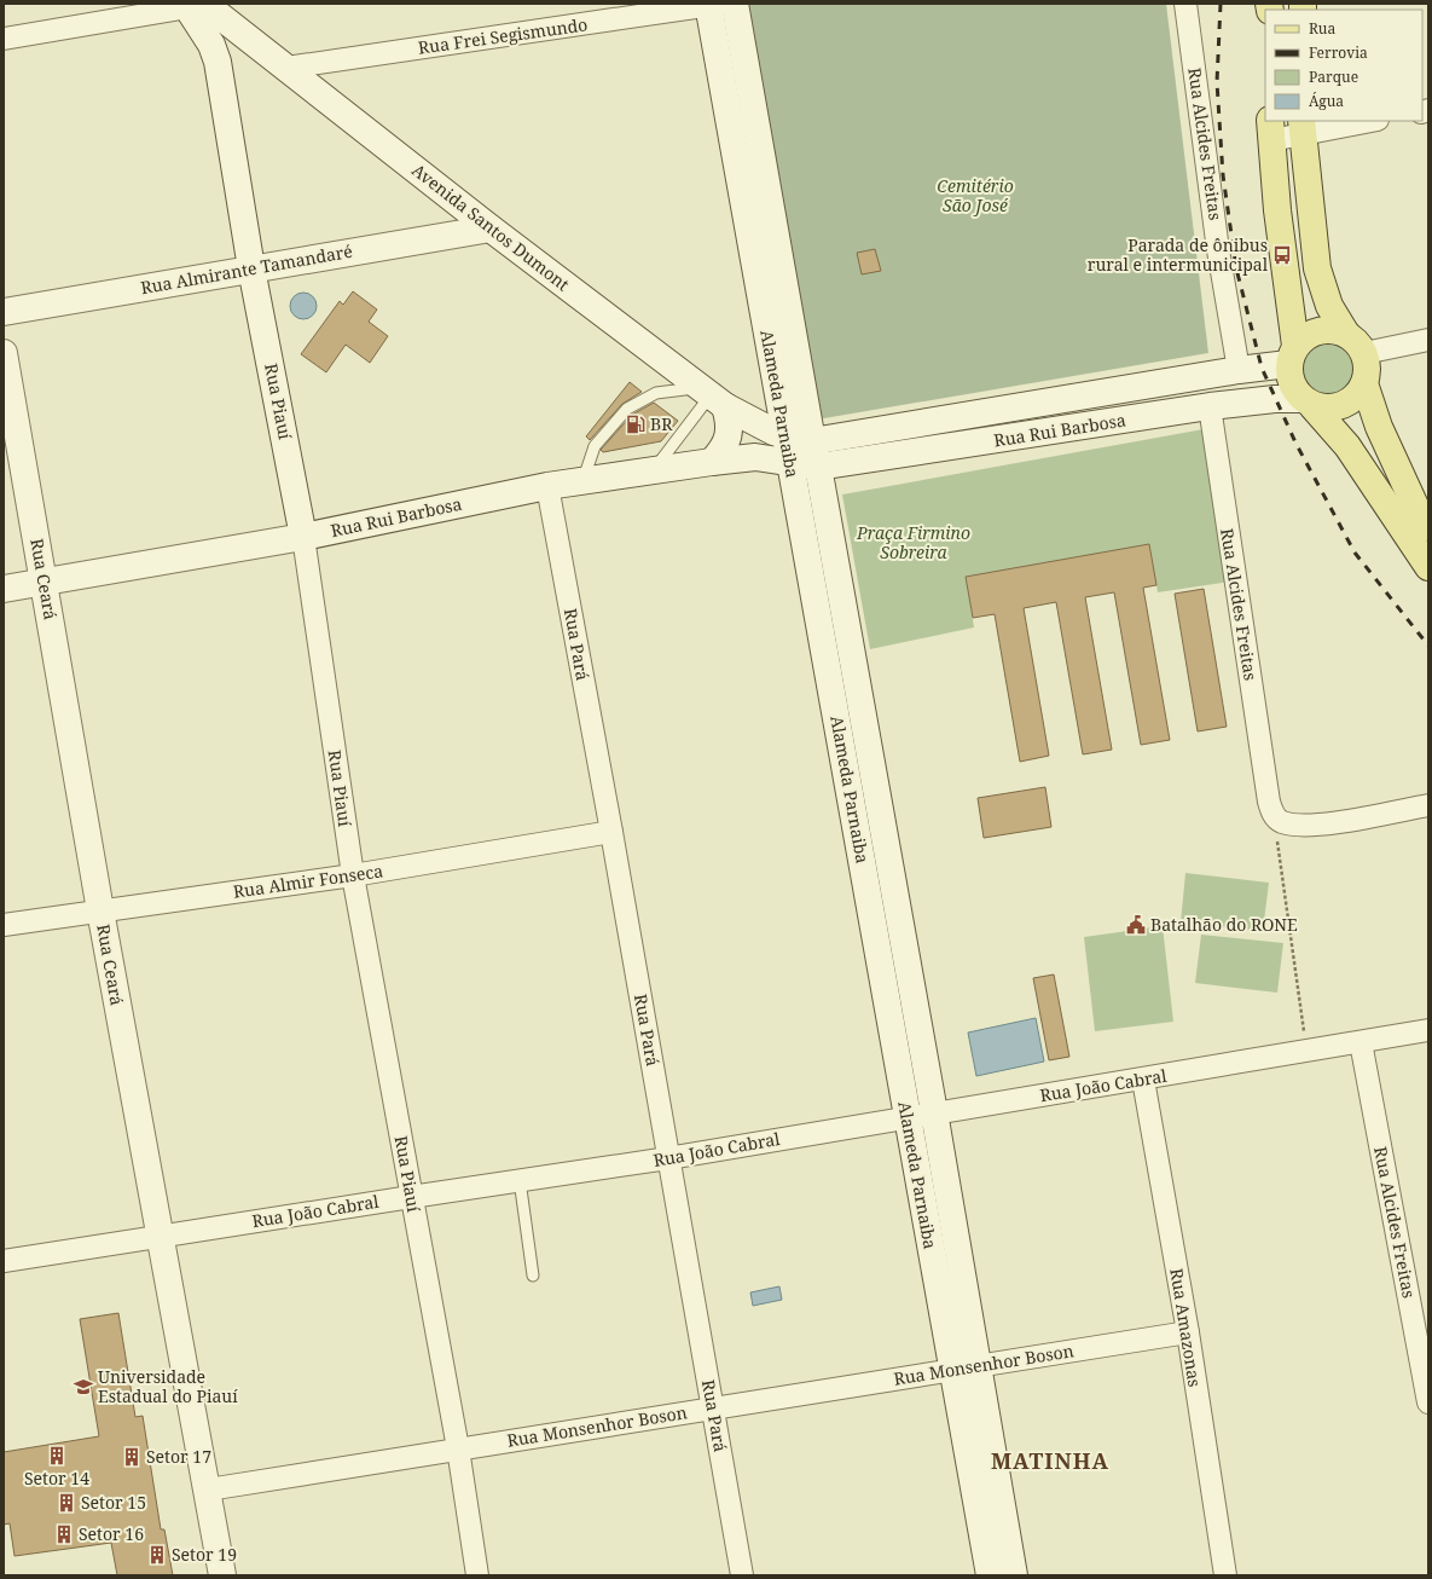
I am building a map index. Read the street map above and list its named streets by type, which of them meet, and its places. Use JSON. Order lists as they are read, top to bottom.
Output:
{
  "streets": {
    "main road": [
      "Avenida Santos Dumont",
      "Rua Almirante Tamandaré",
      "Rua Piauí",
      "Alameda Parnaiba",
      "Rua Rui Barbosa",
      "Rua Ceará"
    ],
    "street": [
      "Rua Frei Segismundo",
      "Rua Alcides Freitas",
      "Rua Pará",
      "Rua Almir Fonseca",
      "Rua João Cabral",
      "Rua Amazonas",
      "Rua Monsenhor Boson"
    ]
  },
  "crossings": [
    ["Rua Frei Segismundo", "Avenida Santos Dumont"],
    ["Rua Frei Segismundo", "Alameda Parnaiba"],
    ["Rua Alcides Freitas", "Rua Rui Barbosa"],
    ["Rua Alcides Freitas", "Rua João Cabral"],
    ["Avenida Santos Dumont", "Rua Almirante Tamandaré"],
    ["Avenida Santos Dumont", "Rua Piauí"],
    ["Avenida Santos Dumont", "Alameda Parnaiba"],
    ["Avenida Santos Dumont", "Rua Rui Barbosa"],
    ["Rua Almirante Tamandaré", "Rua Piauí"],
    ["Rua Piauí", "Rua Rui Barbosa"],
    ["Rua Piauí", "Rua Almir Fonseca"],
    ["Rua Piauí", "Rua João Cabral"],
    ["Rua Piauí", "Rua Monsenhor Boson"],
    ["Alameda Parnaiba", "Rua Rui Barbosa"],
    ["Alameda Parnaiba", "Rua João Cabral"],
    ["Alameda Parnaiba", "Rua Monsenhor Boson"],
    ["Rua Rui Barbosa", "Rua Ceará"],
    ["Rua Rui Barbosa", "Rua Pará"],
    ["Rua Ceará", "Rua Almir Fonseca"],
    ["Rua Ceará", "Rua João Cabral"],
    ["Rua Ceará", "Rua Monsenhor Boson"],
    ["Rua Pará", "Rua Almir Fonseca"],
    ["Rua Pará", "Rua João Cabral"],
    ["Rua Pará", "Rua Monsenhor Boson"],
    ["Rua João Cabral", "Rua Amazonas"],
    ["Rua Amazonas", "Rua Monsenhor Boson"]
  ],
  "districts": ["MATINHA"],
  "parks": ["Cemitério São José", "Praça Firmino Sobreira"],
  "places": {
    "bus stop": ["Parada de ônibus rural e intermunicipal"],
    "fuel station": ["BR"],
    "public building": ["Batalhão do RONE"],
    "school or university": ["Universidade Estadual do Piauí"],
    "building": [
      "Setor 14",
      "Setor 17",
      "Setor 15",
      "Setor 16",
      "Setor 19"
    ]
  },
  "legend": [
    "Rua",
    "Ferrovia",
    "Parque",
    "Água"
  ]
}
